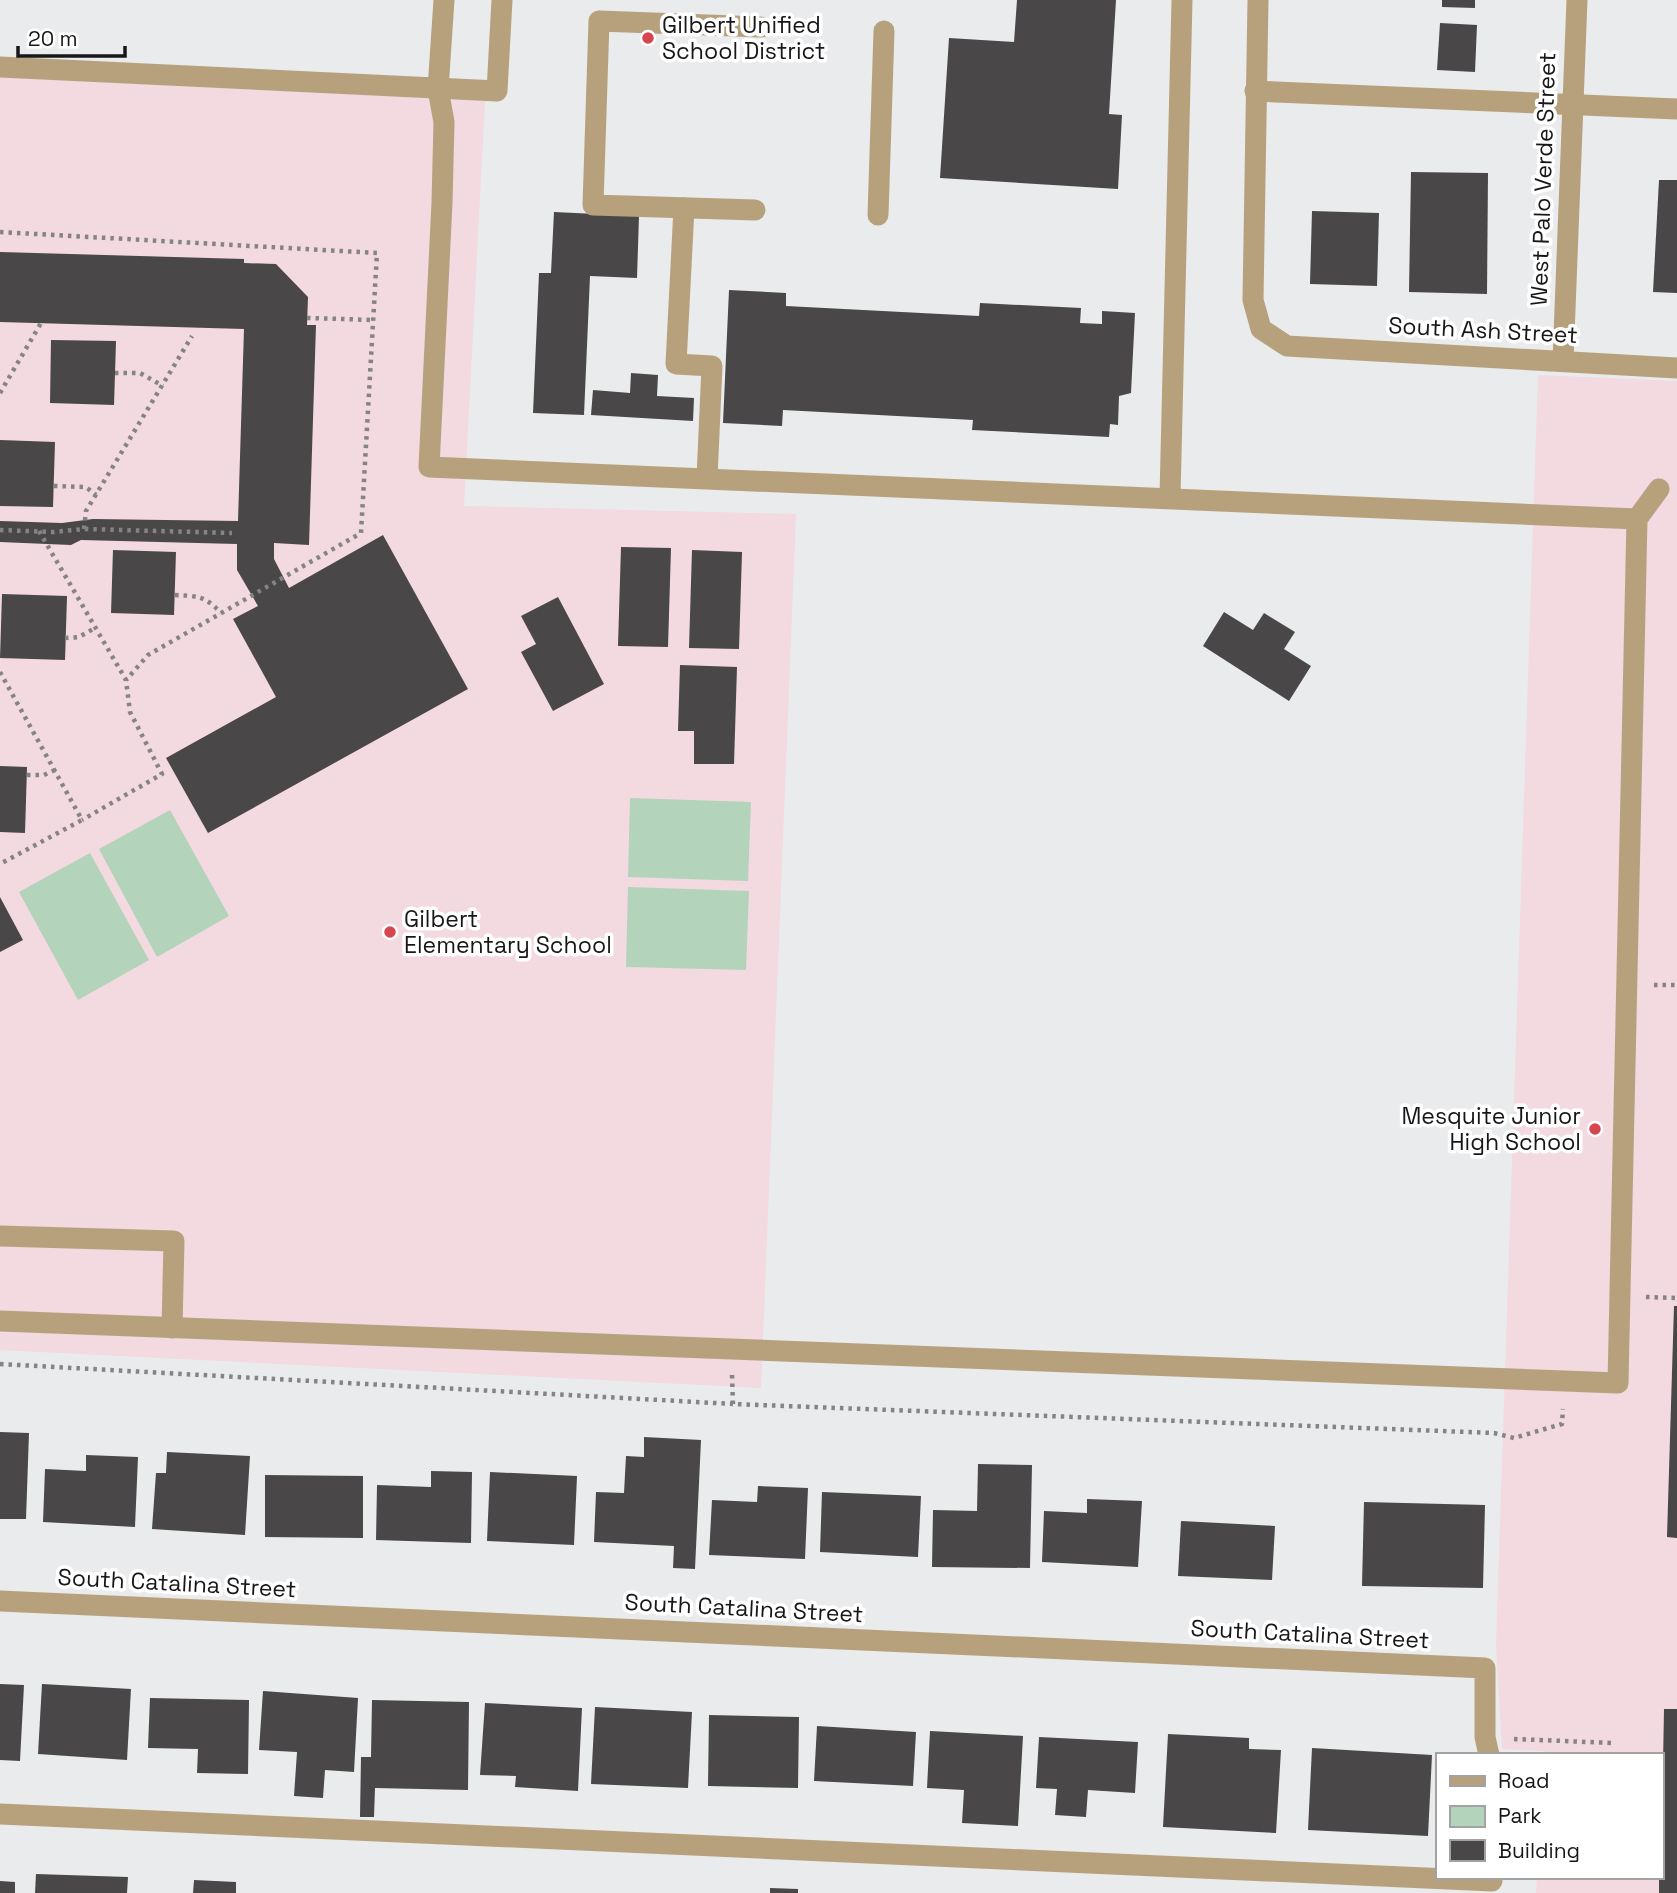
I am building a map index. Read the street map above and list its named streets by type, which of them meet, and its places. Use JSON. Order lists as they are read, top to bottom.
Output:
{
  "streets": {
    "street": ["West Palo Verde Street", "South Ash Street", "South Catalina Street"]
  },
  "crossings": [
    ["West Palo Verde Street", "South Ash Street"]
  ],
  "places": ["Gilbert Unified School District", "Gilbert Elementary School", "Mesquite Junior High School"],
  "legend": ["Road", "Park", "Building"],
  "scale_bar": "20 m"
}
